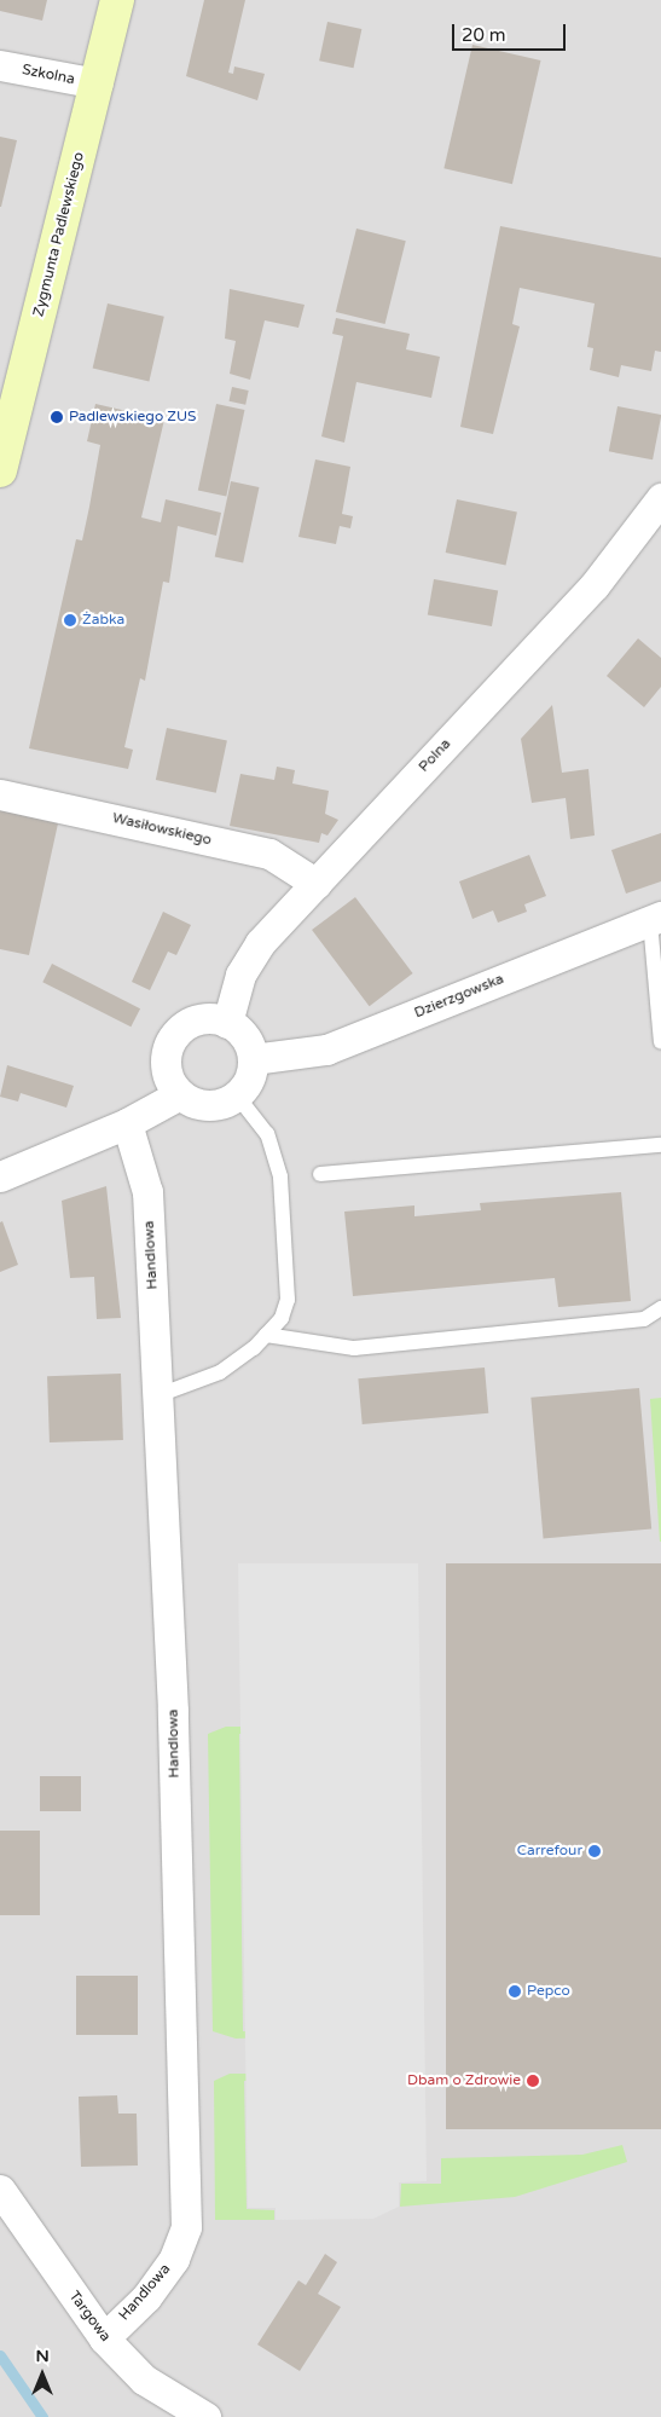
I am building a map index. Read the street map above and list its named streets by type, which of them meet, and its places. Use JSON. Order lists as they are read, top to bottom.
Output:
{
  "streets": {
    "street": [
      "Szkolna",
      "Zygmunta Padlewskiego",
      "Polna",
      "Wasiłowskiego",
      "Dzierzgowska",
      "Handlowa",
      "Targowa"
    ]
  },
  "crossings": [
    ["Szkolna", "Zygmunta Padlewskiego"],
    ["Polna", "Wasiłowskiego"],
    ["Polna", "Dzierzgowska"],
    ["Handlowa", "Targowa"]
  ],
  "places": [
    "Padlewskiego ZUS",
    "Żabka",
    "Carrefour",
    "Pepco",
    "Dbam o Zdrowie"
  ],
  "scale_bar": "20 m",
  "north": "top"
}
